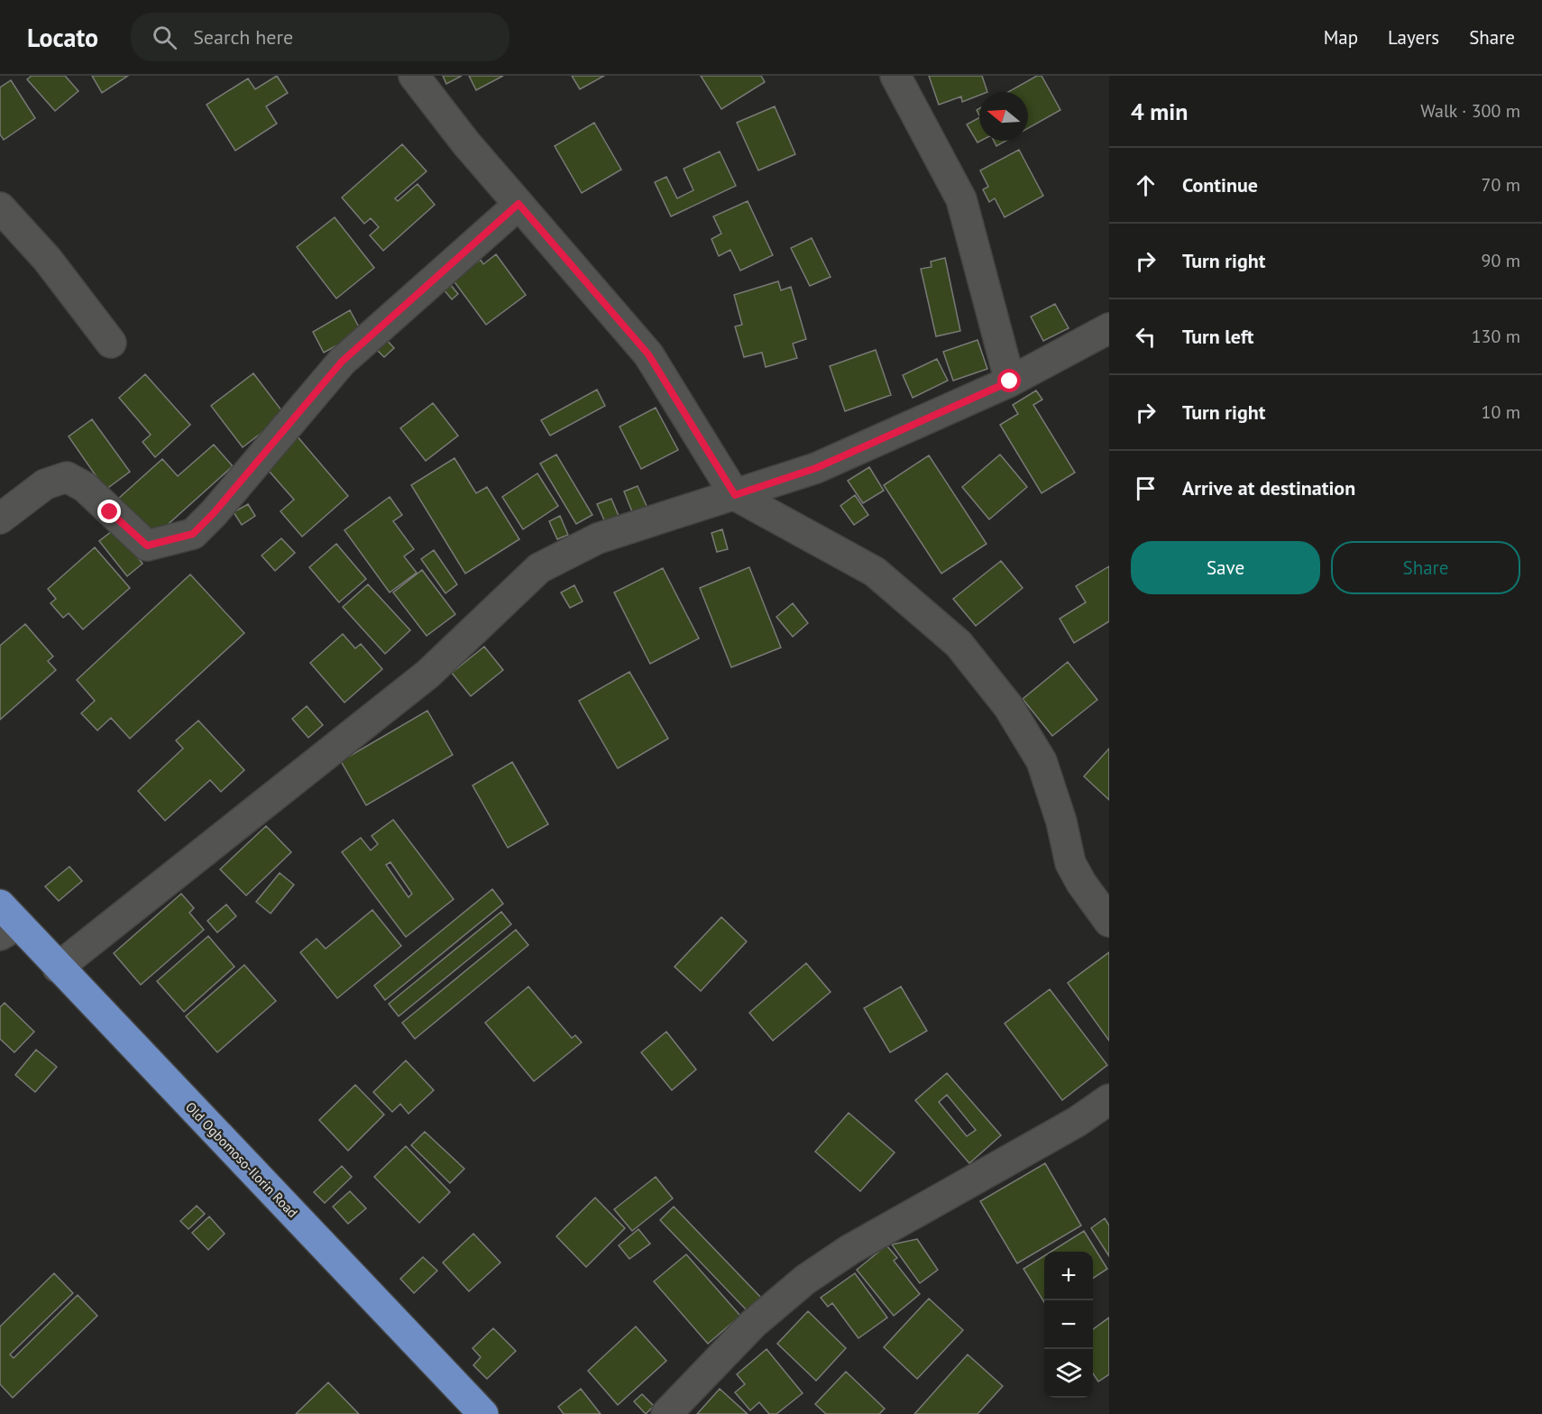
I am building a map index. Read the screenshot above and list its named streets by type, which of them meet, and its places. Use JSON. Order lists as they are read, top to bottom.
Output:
{
  "streets": {
    "highway": ["Old Ogbomoso-Ilorin Road"]
  },
  "north": "left",
  "page": {
    "header": "Locato",
    "search": "Search here",
    "nav": ["Map", "Layers", "Share"],
    "heading": ["4 min", "Walk · 300 m"],
    "list": [
      ["Continue", "70 m"],
      ["Turn right", "90 m"],
      ["Turn left", "130 m"],
      ["Turn right", "10 m"],
      "Arrive at destination"
    ],
    "buttons": ["Save", "Share"],
    "map_buttons": ["+", "−"]
  }
}
